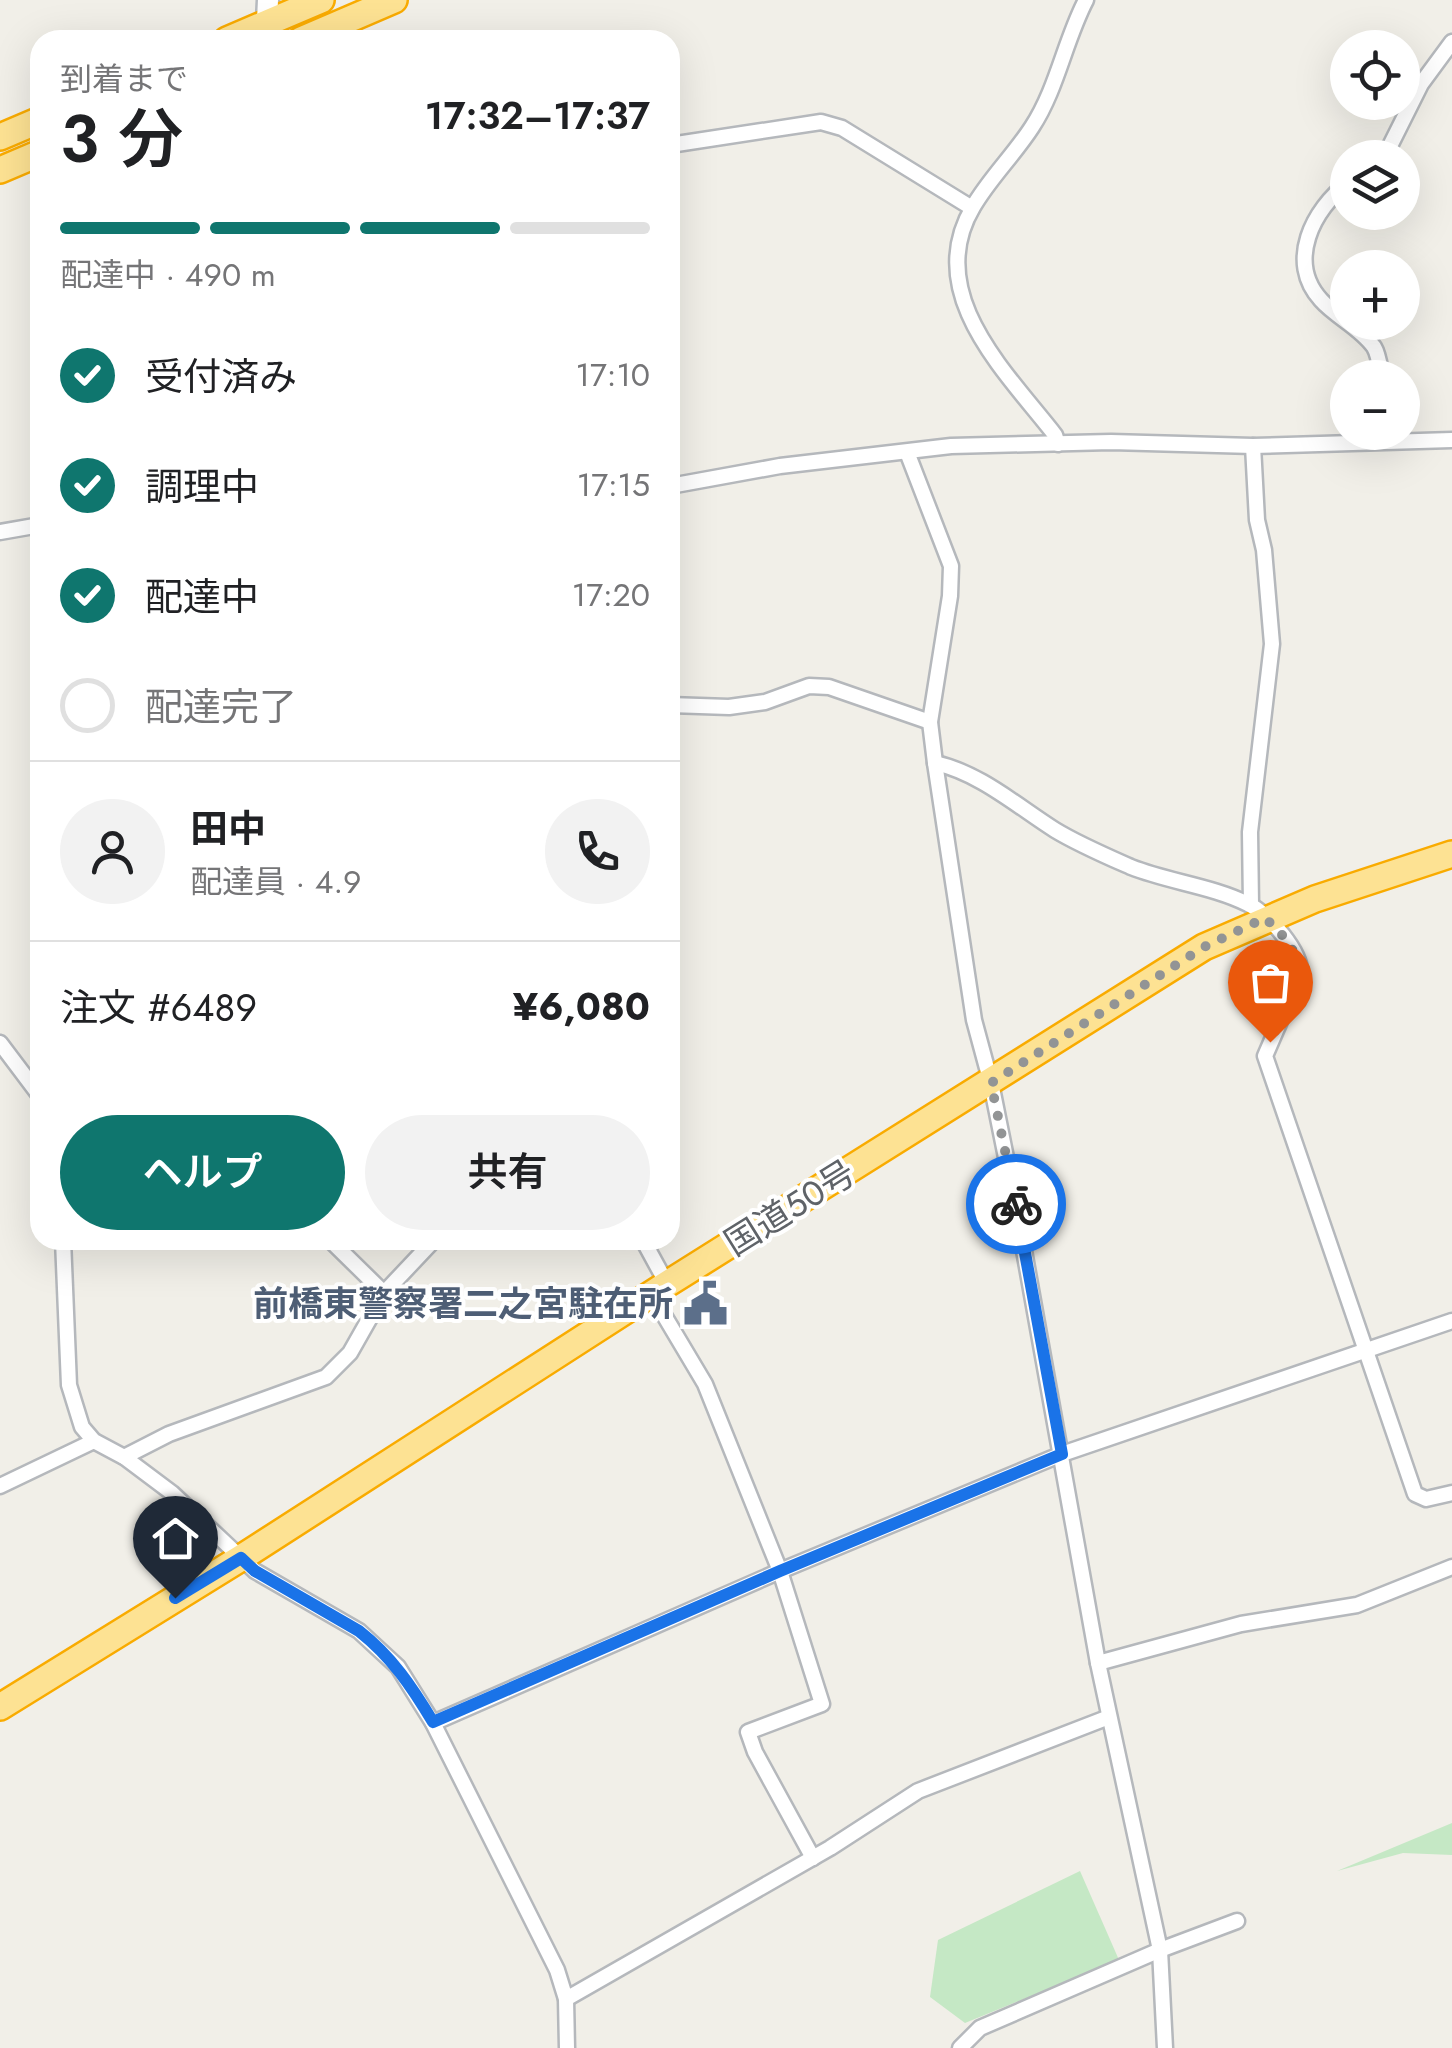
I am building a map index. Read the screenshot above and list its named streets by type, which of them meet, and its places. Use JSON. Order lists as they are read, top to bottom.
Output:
{
  "streets": {
    "highway": ["国道50号"]
  },
  "places": {
    "public building": ["前橋東警察署二之宮駐在所"]
  },
  "page": {
    "map_buttons": ["+", "−"],
    "heading": ["3 分", "到着まで", "17:32–17:37"],
    "panel": [
      "田中",
      "配達員 · 4.9",
      "注文 #6489",
      "¥6,080"
    ],
    "bar": "配達中 · 490 m",
    "list": [
      ["受付済み", "17:10"],
      ["調理中", "17:15"],
      ["配達中", "17:20"],
      "配達完了"
    ],
    "buttons": ["ヘルプ", "共有"]
  }
}
